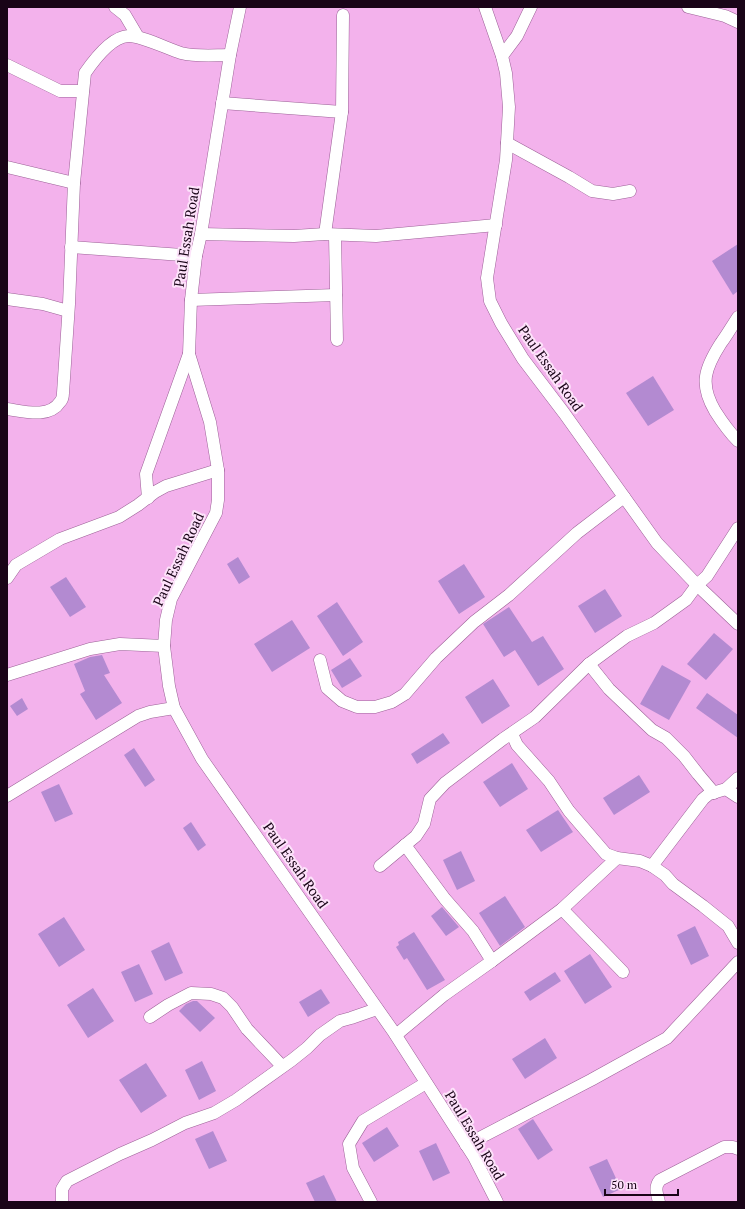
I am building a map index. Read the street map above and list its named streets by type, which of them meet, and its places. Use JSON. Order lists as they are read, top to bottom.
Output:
{
  "streets": {
    "street": ["Paul Essah Road"]
  },
  "scale_bar": "50 m"
}
